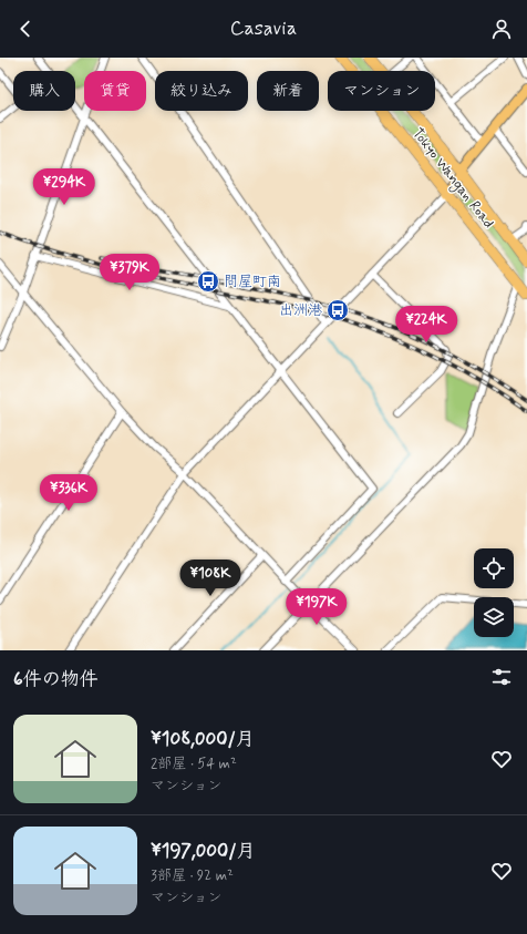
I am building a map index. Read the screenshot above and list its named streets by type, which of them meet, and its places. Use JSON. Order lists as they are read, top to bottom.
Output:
{
  "streets": {
    "highway": ["Tokyo Wangan Road"]
  },
  "places": {
    "bus stop": ["問屋町南", "出洲港"]
  },
  "page": {
    "header": "Casavia",
    "chip": [
      "購入",
      "賃貸",
      "絞り込み",
      "新着",
      "マンション"
    ],
    "price": [
      "¥294K",
      "¥379K",
      "¥224K",
      "¥336K",
      "¥108K",
      "¥197K"
    ],
    "heading": "6件の物件",
    "list": [
      {
        "name": "¥108,000/月",
        "note": "2部屋 · 54 m² · マンション"
      },
      {
        "name": "¥197,000/月",
        "note": "3部屋 · 92 m² · マンション"
      }
    ]
  }
}
